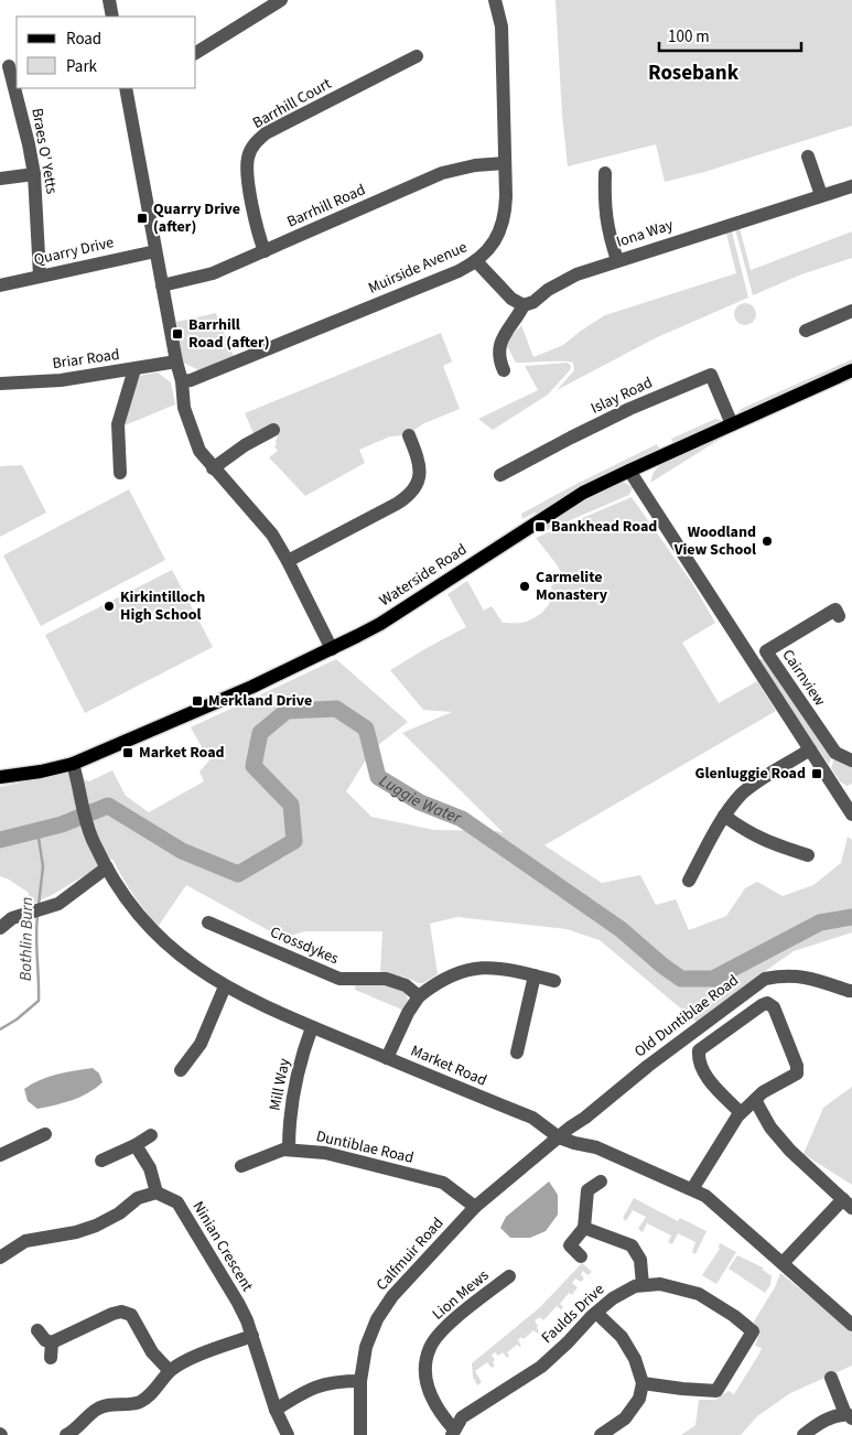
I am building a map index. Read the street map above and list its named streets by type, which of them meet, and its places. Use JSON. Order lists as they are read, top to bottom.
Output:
{
  "streets": {
    "main road": ["Waterside Road"],
    "street": [
      "Barrhill Court",
      "Braes O' Yetts",
      "Barrhill Road",
      "Iona Way",
      "Quarry Drive",
      "Muirside Avenue",
      "Briar Road",
      "Islay Road",
      "Cairnview",
      "Crossdykes",
      "Old Duntiblae Road",
      "Market Road",
      "Mill Way",
      "Duntiblae Road",
      "Ninian Crescent",
      "Calfmuir Road",
      "Lion Mews",
      "Faulds Drive"
    ]
  },
  "crossings": [
    ["Barrhill Court", "Barrhill Road"],
    ["Braes O' Yetts", "Quarry Drive"],
    ["Barrhill Road", "Muirside Avenue"],
    ["Islay Road", "Waterside Road"],
    ["Waterside Road", "Market Road"],
    ["Old Duntiblae Road", "Market Road"],
    ["Old Duntiblae Road", "Calfmuir Road"],
    ["Market Road", "Mill Way"],
    ["Market Road", "Calfmuir Road"],
    ["Mill Way", "Duntiblae Road"],
    ["Duntiblae Road", "Calfmuir Road"],
    ["Lion Mews", "Faulds Drive"]
  ],
  "districts": ["Rosebank"],
  "water": ["Luggie Water", "Bothlin Burn"],
  "places": {
    "transit": [
      "Quarry Drive (after)",
      "Barrhill Road (after)",
      "Bankhead Road",
      "Merkland Drive",
      "Market Road",
      "Glenluggie Road"
    ],
    "other": ["Woodland View School", "Carmelite Monastery", "Kirkintilloch High School"]
  },
  "legend": ["Road", "Park"],
  "scale_bar": "100 m"
}
